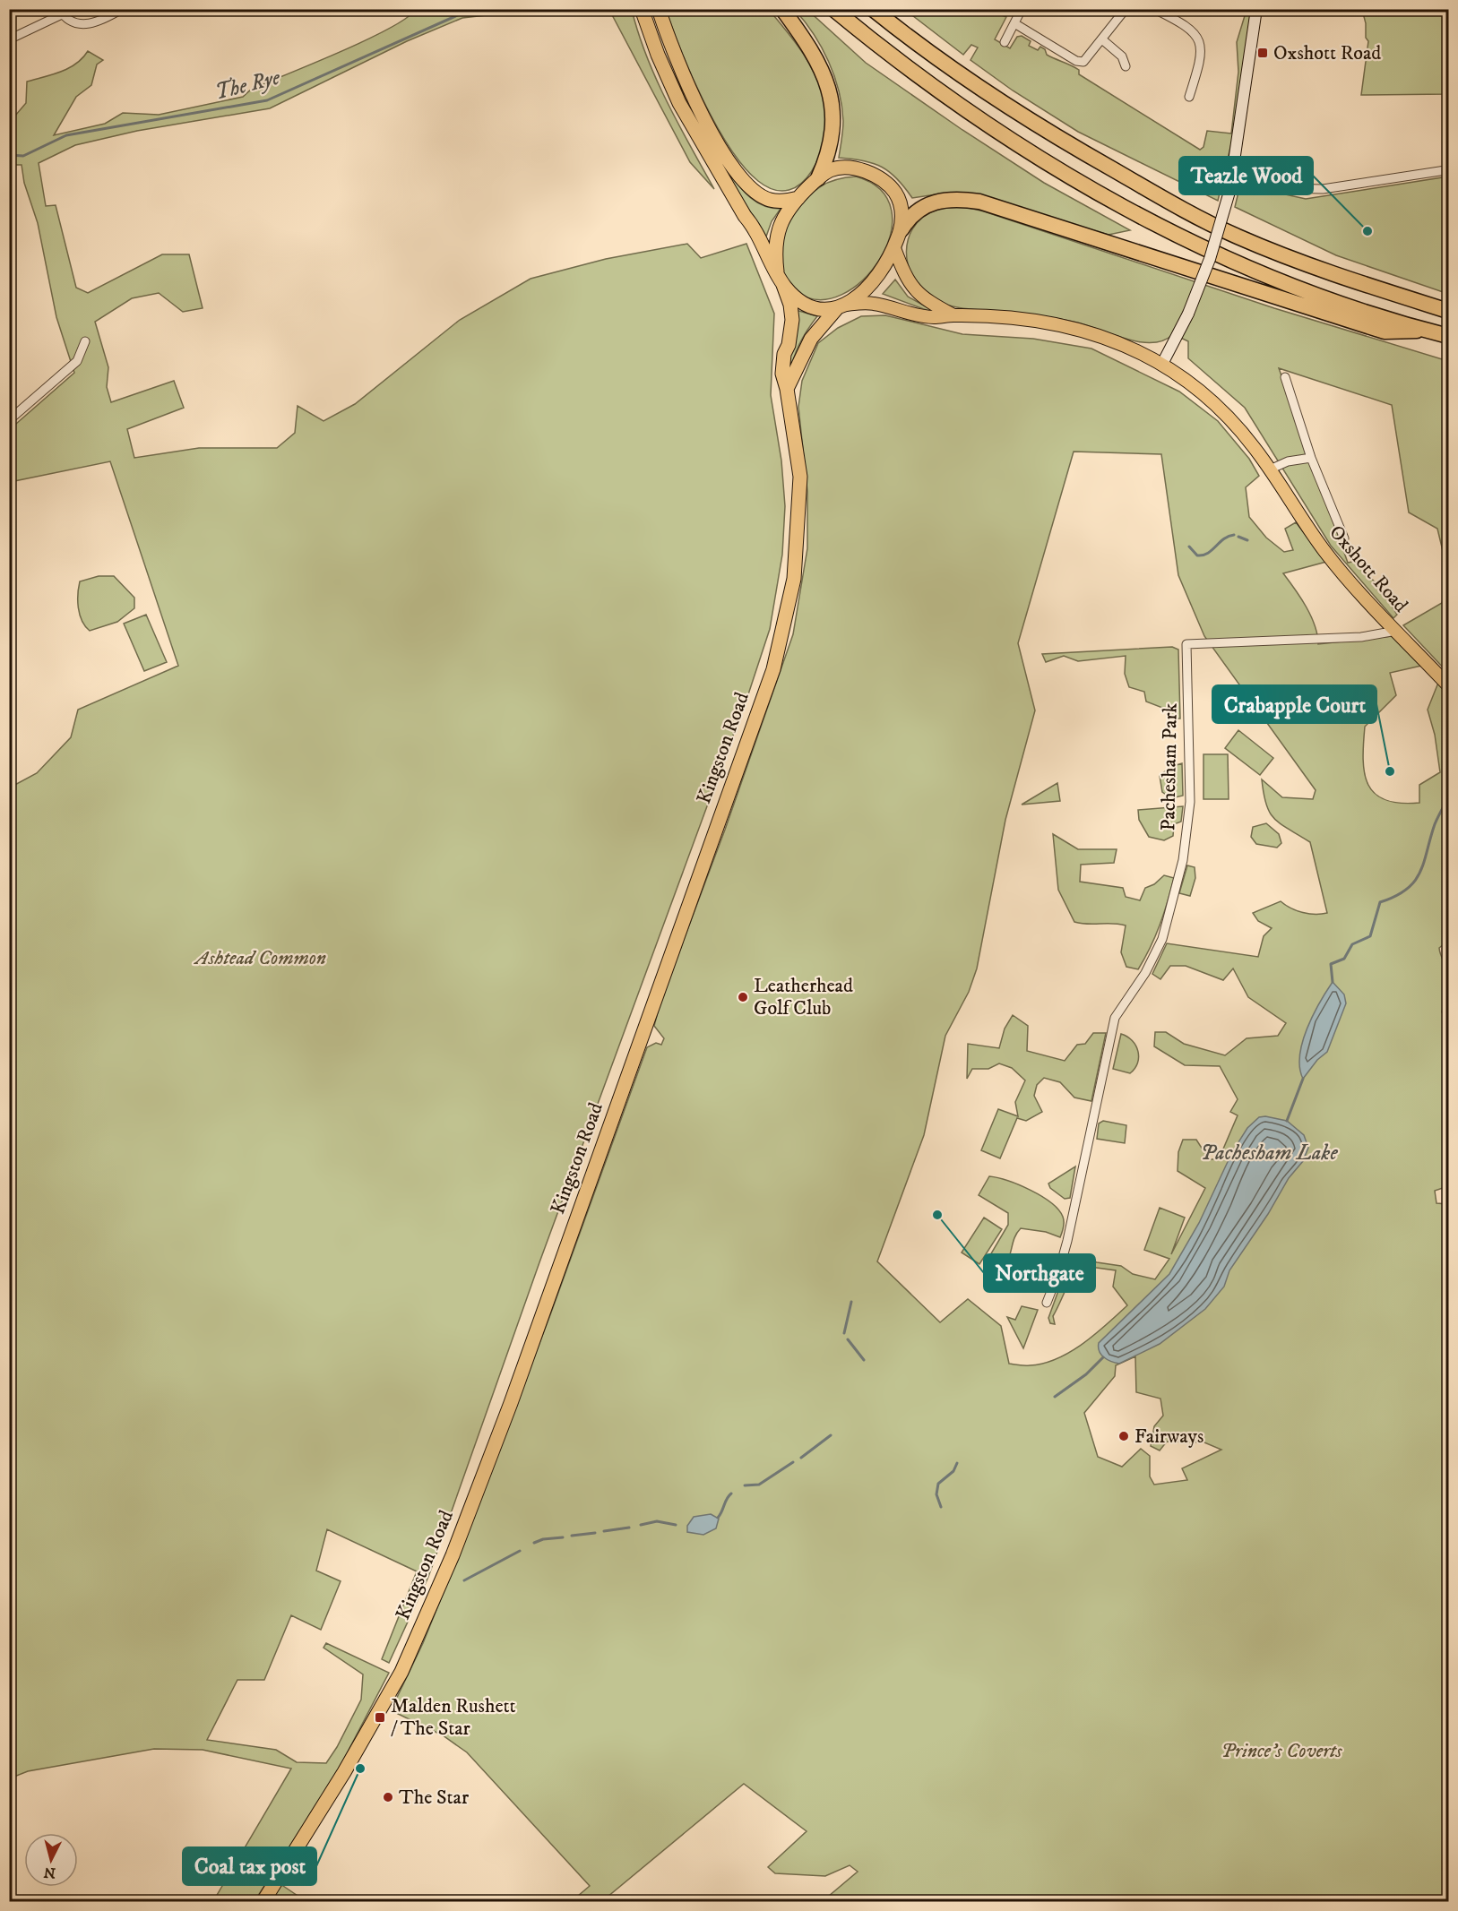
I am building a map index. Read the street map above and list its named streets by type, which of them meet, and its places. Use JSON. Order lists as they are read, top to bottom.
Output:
{
  "streets": {
    "highway": ["Kingston Road"],
    "main road": ["Oxshott Road"],
    "street": ["Pachesham Park"]
  },
  "crossings": [
    ["Oxshott Road", "Kingston Road"],
    ["Oxshott Road", "Pachesham Park"]
  ],
  "water": ["The Rye", "Pachesham Lake"],
  "parks": ["Ashtead Common", "Prince's Coverts"],
  "places": {
    "transit": ["Oxshott Road", "Malden Rushett / The Star"],
    "other": [
      "Teazle Wood",
      "Crabapple Court",
      "Leatherhead Golf Club",
      "Northgate",
      "Fairways",
      "Coal tax post",
      "The Star"
    ]
  },
  "north": "bottom"
}
